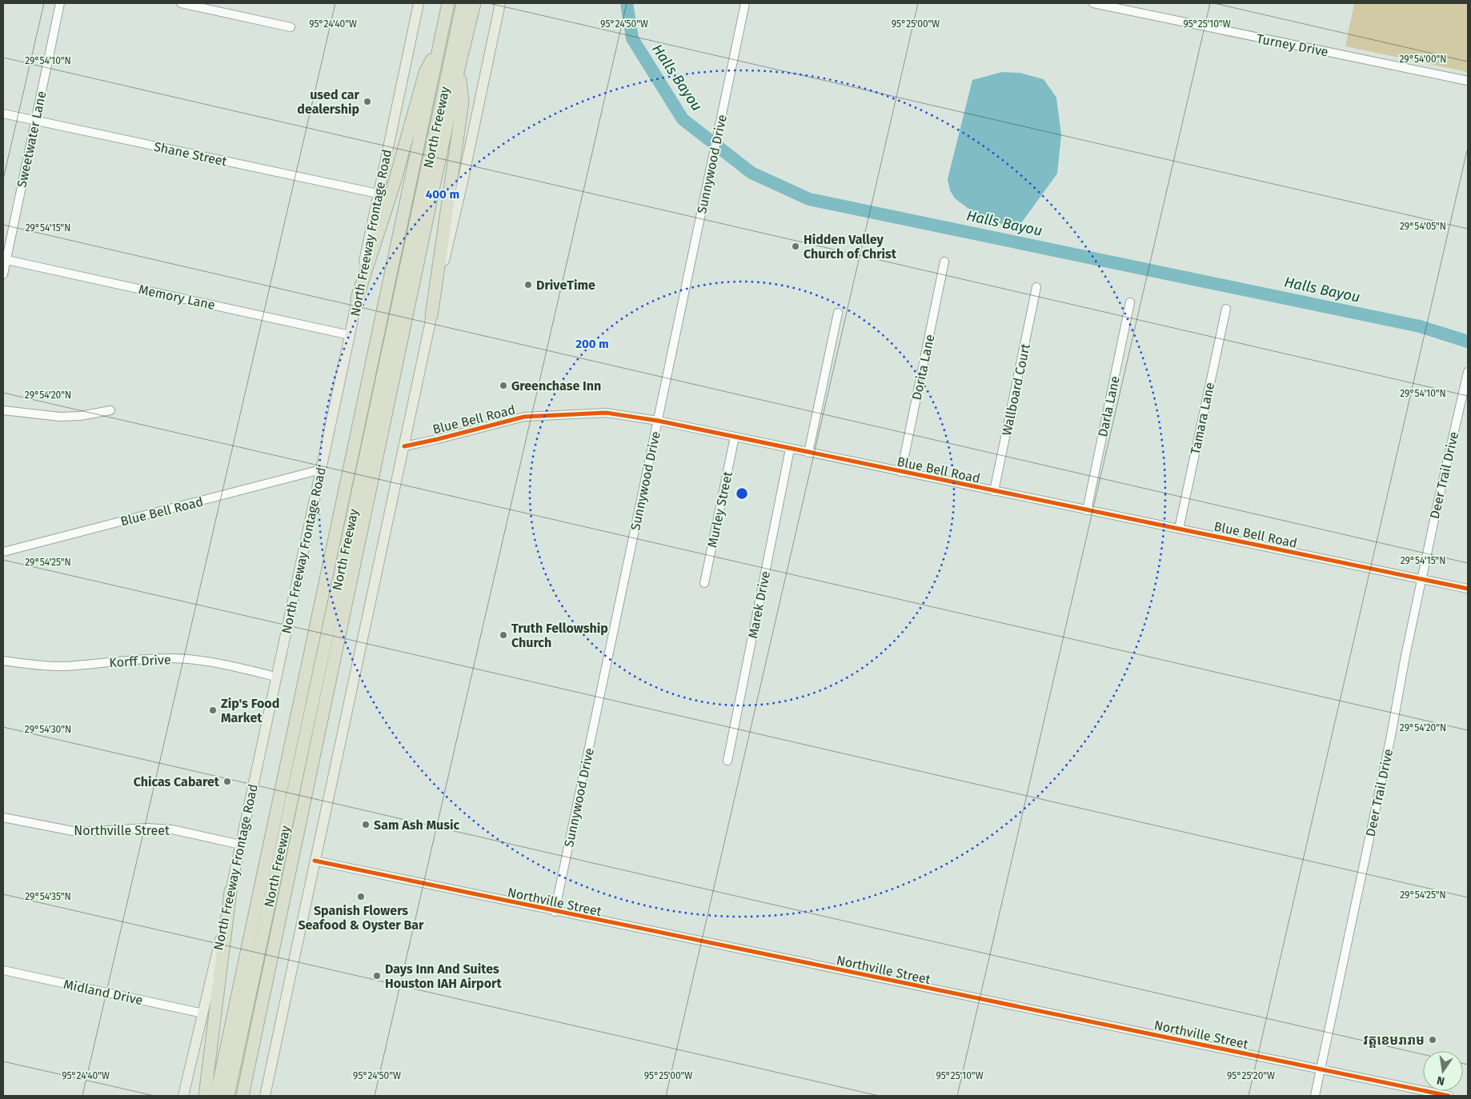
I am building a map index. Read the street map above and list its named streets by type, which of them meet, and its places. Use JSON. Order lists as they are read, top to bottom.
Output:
{
  "streets": {
    "highway": ["North Freeway"],
    "main road": ["North Freeway Frontage Road"],
    "street": [
      "Turney Drive",
      "Sweetwater Lane",
      "Shane Street",
      "Sunnywood Drive",
      "Memory Lane",
      "Dorita Lane",
      "Wallboard Court",
      "Darla Lane",
      "Tamara Lane",
      "Blue Bell Road",
      "Deer Trail Drive",
      "Murley Street",
      "Marek Drive",
      "Korff Drive",
      "Northville Street",
      "Midland Drive"
    ]
  },
  "crossings": [
    ["Sweetwater Lane", "Shane Street"],
    ["Sweetwater Lane", "Memory Lane"],
    ["Shane Street", "North Freeway Frontage Road"],
    ["Sunnywood Drive", "Blue Bell Road"],
    ["Sunnywood Drive", "Northville Street"],
    ["North Freeway Frontage Road", "Memory Lane"],
    ["North Freeway Frontage Road", "Blue Bell Road"],
    ["North Freeway Frontage Road", "Korff Drive"],
    ["North Freeway Frontage Road", "Northville Street"],
    ["North Freeway Frontage Road", "Midland Drive"],
    ["Dorita Lane", "Blue Bell Road"],
    ["Wallboard Court", "Blue Bell Road"],
    ["Darla Lane", "Blue Bell Road"],
    ["Tamara Lane", "Blue Bell Road"],
    ["Blue Bell Road", "Deer Trail Drive"],
    ["Blue Bell Road", "Murley Street"],
    ["Blue Bell Road", "Marek Drive"],
    ["Deer Trail Drive", "Northville Street"]
  ],
  "water": ["Halls Bayou"],
  "places": [
    "used car dealership",
    "Hidden Valley Church of Christ",
    "DriveTime",
    "Greenchase Inn",
    "Truth Fellowship Church",
    "Zip's Food Market",
    "Chicas Cabaret",
    "Sam Ash Music",
    "Spanish Flowers Seafood & Oyster Bar",
    "Days Inn And Suites Houston IAH Airport",
    "វត្តខេមរារាម"
  ],
  "north": "bottom",
  "coordinates": [
    "95°24'40\"W",
    "95°24'50\"W",
    "95°25'00\"W",
    "95°25'10\"W",
    "29°54'00\"N",
    "29°54'10\"N",
    "29°54'05\"N",
    "29°54'15\"N",
    "29°54'20\"N",
    "29°54'25\"N",
    "29°54'30\"N",
    "29°54'35\"N",
    "95°25'20\"W"
  ],
  "rings": ["400 m", "200 m"]
}
